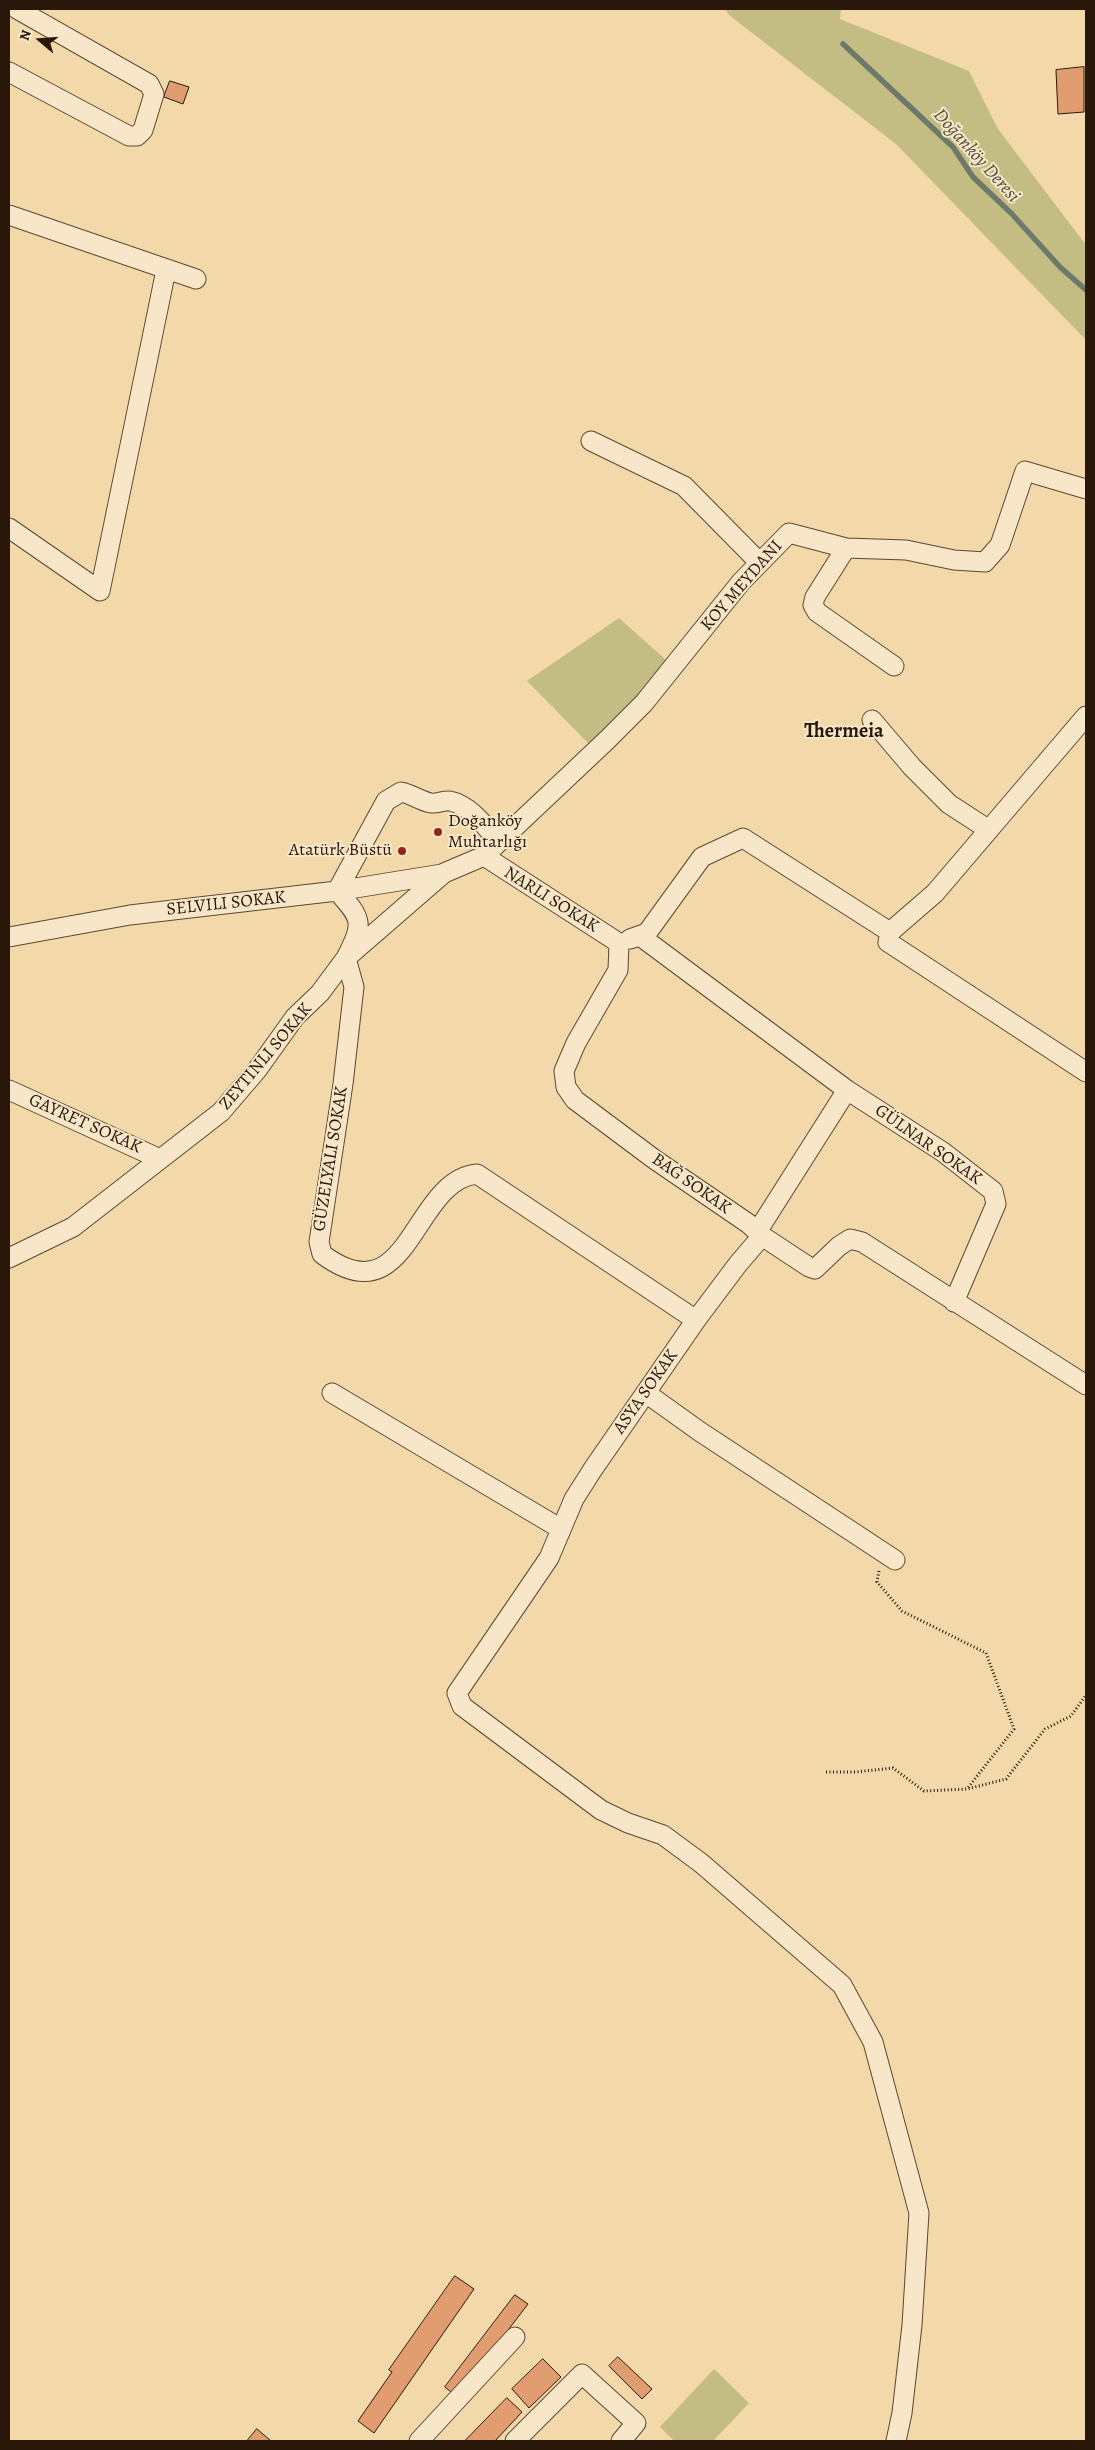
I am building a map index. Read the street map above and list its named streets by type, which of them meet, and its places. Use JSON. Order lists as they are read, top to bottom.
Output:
{
  "streets": {
    "street": [
      "KOY MEYDANI",
      "NARLI SOKAK",
      "SELVILI SOKAK",
      "ZEYTINLI SOKAK",
      "GAYRET SOKAK",
      "GÜLNAR SOKAK",
      "GÜZELYALI SOKAK",
      "BAĞ SOKAK",
      "ASYA SOKAK"
    ]
  },
  "crossings": [
    ["KOY MEYDANI", "NARLI SOKAK"],
    ["KOY MEYDANI", "ZEYTINLI SOKAK"],
    ["NARLI SOKAK", "ZEYTINLI SOKAK"],
    ["NARLI SOKAK", "BAĞ SOKAK"],
    ["SELVILI SOKAK", "ZEYTINLI SOKAK"],
    ["ZEYTINLI SOKAK", "GAYRET SOKAK"],
    ["ZEYTINLI SOKAK", "GÜZELYALI SOKAK"],
    ["GÜLNAR SOKAK", "BAĞ SOKAK"],
    ["GÜLNAR SOKAK", "ASYA SOKAK"],
    ["GÜZELYALI SOKAK", "ASYA SOKAK"],
    ["BAĞ SOKAK", "ASYA SOKAK"]
  ],
  "districts": ["Thermeia"],
  "water": ["Doğanköy Deresi"],
  "places": ["Doğanköy Muhtarlığı", "Atatürk Büstü"],
  "north": "left"
}
